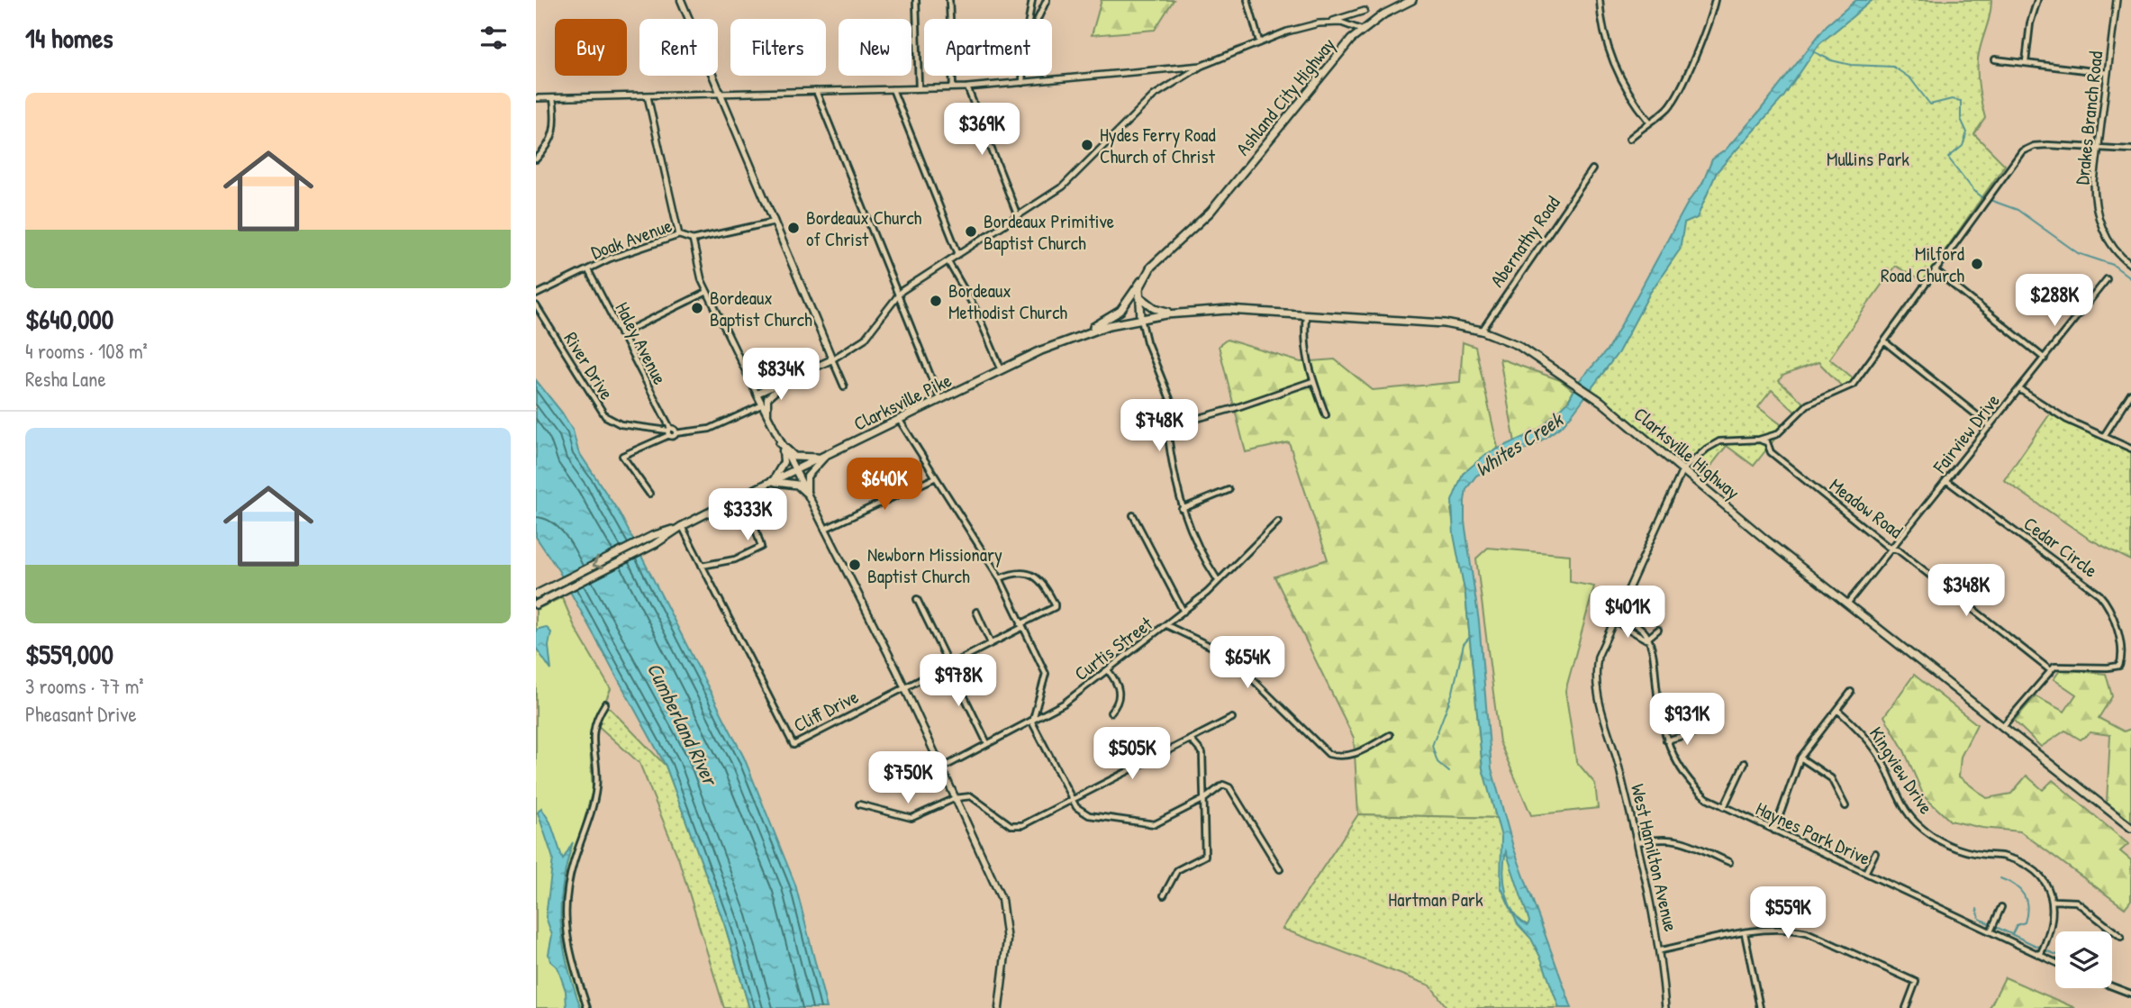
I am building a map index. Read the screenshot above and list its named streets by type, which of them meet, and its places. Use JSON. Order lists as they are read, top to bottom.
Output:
{
  "streets": {
    "main road": ["Ashland City Highway", "Clarksville Pike", "Clarksville Highway"],
    "street": [
      "Drakes Branch Road",
      "Doak Avenue",
      "Abernathy Road",
      "Haley Avenue",
      "River Drive",
      "Fairview Drive",
      "Meadow Road",
      "Cedar Circle",
      "Curtis Street",
      "Cliff Drive",
      "Kingview Drive",
      "Haynes Park Drive",
      "West Hamilton Avenue"
    ]
  },
  "crossings": [
    ["Ashland City Highway", "Clarksville Pike"],
    ["Ashland City Highway", "Clarksville Highway"],
    ["Doak Avenue", "Haley Avenue"],
    ["Abernathy Road", "Clarksville Highway"],
    ["Haley Avenue", "River Drive"],
    ["Clarksville Pike", "Clarksville Highway"],
    ["Clarksville Pike", "Cliff Drive"],
    ["Fairview Drive", "Clarksville Highway"],
    ["Fairview Drive", "Meadow Road"],
    ["Fairview Drive", "Cedar Circle"],
    ["Clarksville Highway", "West Hamilton Avenue"],
    ["Meadow Road", "Cedar Circle"]
  ],
  "water": ["Whites Creek", "Cumberland River"],
  "parks": ["Mullins Park", "Hartman Park"],
  "places": [
    "Hydes Ferry Road Church of Christ",
    "Bordeaux Church of Christ",
    "Bordeaux Primitive Baptist Church",
    "Milford Road Church",
    "Bordeaux Methodist Church",
    "Bordeaux Baptist Church",
    "Newborn Missionary Baptist Church"
  ],
  "page": {
    "heading": "14 homes",
    "chip": [
      "Buy",
      "Rent",
      "Filters",
      "New",
      "Apartment"
    ],
    "list": [
      {
        "name": "$640,000",
        "note": "4 rooms · 108 m² · Resha Lane"
      },
      {
        "name": "$559,000",
        "note": "3 rooms · 77 m² · Pheasant Drive"
      }
    ],
    "price": [
      "$369K",
      "$288K",
      "$834K",
      "$748K",
      "$640K",
      "$333K",
      "$348K",
      "$401K",
      "$654K",
      "$978K",
      "$931K",
      "$505K",
      "$750K",
      "$559K"
    ]
  }
}
